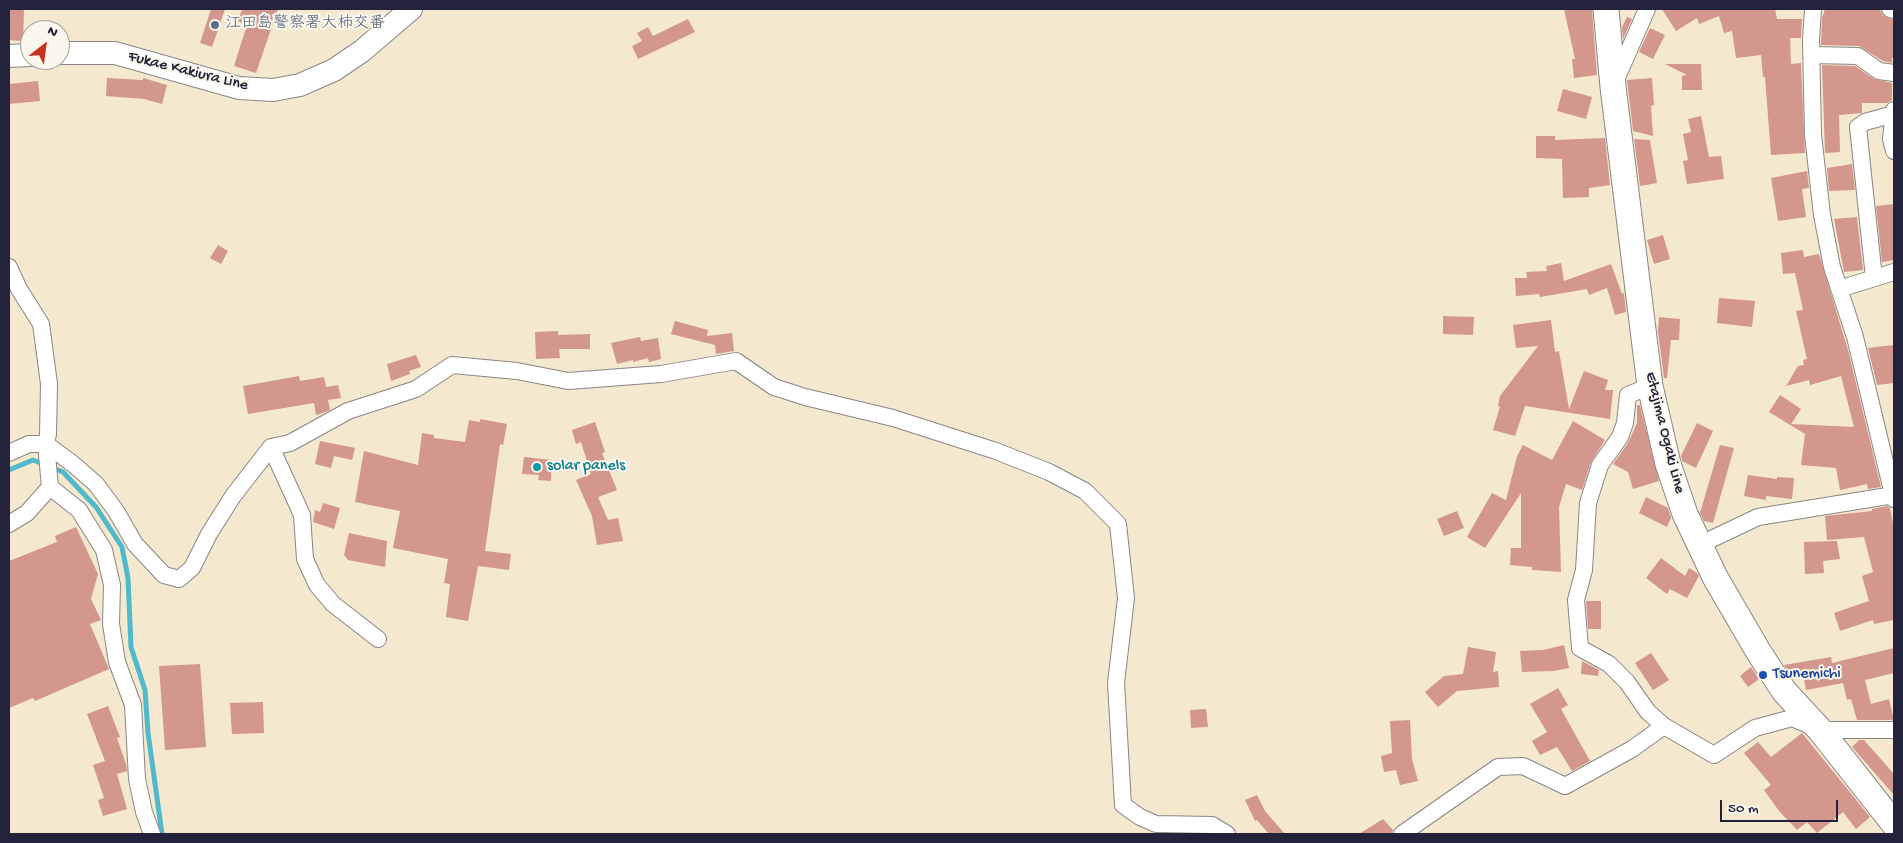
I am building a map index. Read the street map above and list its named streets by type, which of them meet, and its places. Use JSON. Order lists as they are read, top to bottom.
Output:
{
  "streets": {
    "main road": ["Fukae Kakiura Line", "Etajima Ogaki Line"]
  },
  "places": ["江田島警察署大柿交番", "solar panels", "Tsunemichi"],
  "scale_bar": "50 m",
  "north": "top right"
}
